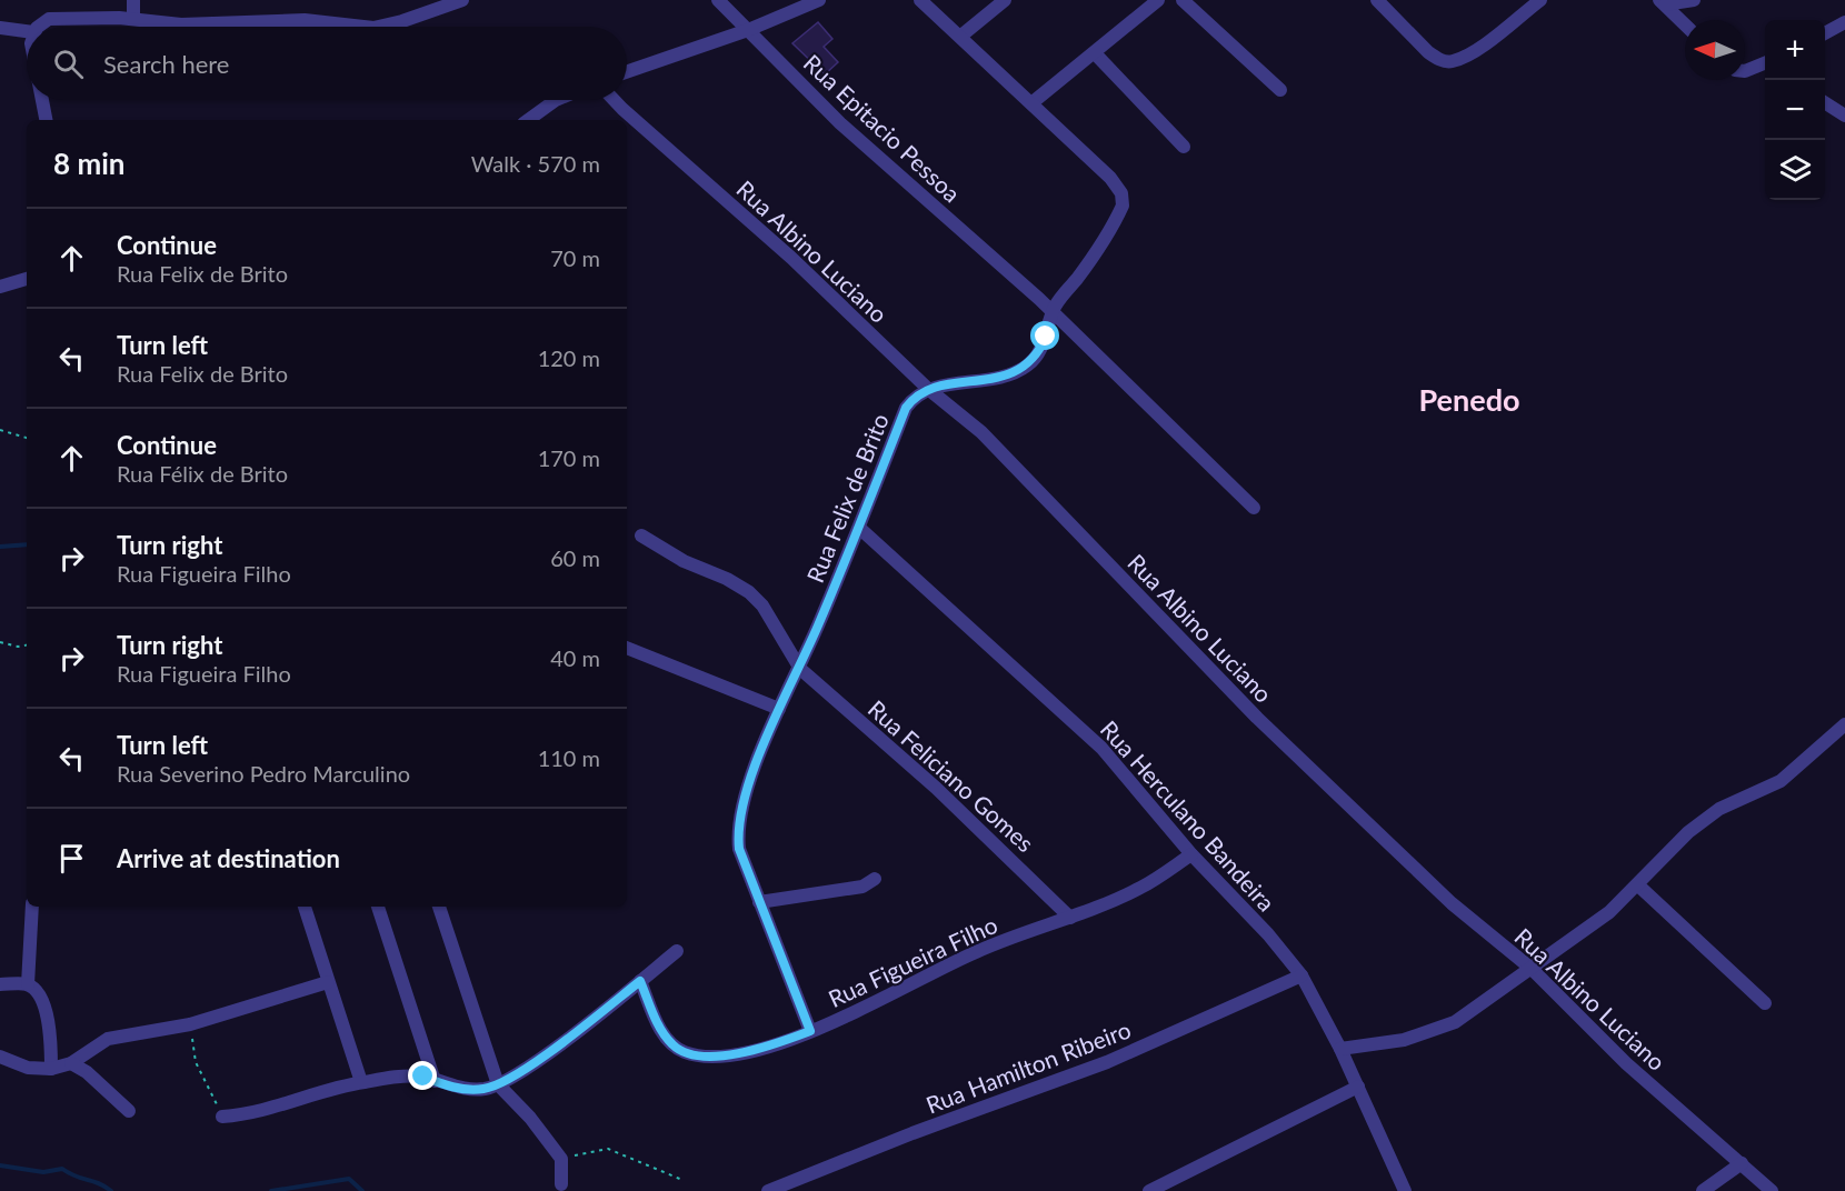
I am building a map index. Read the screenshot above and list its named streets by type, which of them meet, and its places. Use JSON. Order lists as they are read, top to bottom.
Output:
{
  "streets": {
    "street": [
      "Rua Epitacio Pessoa",
      "Rua Albino Luciano",
      "Rua Felix de Brito",
      "Rua Feliciano Gomes",
      "Rua Herculano Bandeira",
      "Rua Figueira Filho",
      "Rua Hamilton Ribeiro"
    ]
  },
  "crossings": [
    ["Rua Albino Luciano", "Rua Felix de Brito"],
    ["Rua Felix de Brito", "Rua Feliciano Gomes"],
    ["Rua Felix de Brito", "Rua Herculano Bandeira"],
    ["Rua Felix de Brito", "Rua Figueira Filho"],
    ["Rua Feliciano Gomes", "Rua Figueira Filho"],
    ["Rua Herculano Bandeira", "Rua Figueira Filho"],
    ["Rua Herculano Bandeira", "Rua Hamilton Ribeiro"]
  ],
  "districts": ["Penedo"],
  "north": "left",
  "page": {
    "map_buttons": ["+", "−"],
    "search": "Search here",
    "heading": ["8 min", "Walk · 570 m"],
    "list": [
      ["Continue", "Rua Felix de Brito", "70 m"],
      ["Turn left", "Rua Felix de Brito", "120 m"],
      ["Continue", "Rua Félix de Brito", "170 m"],
      ["Turn right", "Rua Figueira Filho", "60 m"],
      ["Turn right", "Rua Figueira Filho", "40 m"],
      ["Turn left", "Rua Severino Pedro Marculino", "110 m"],
      "Arrive at destination"
    ]
  }
}
